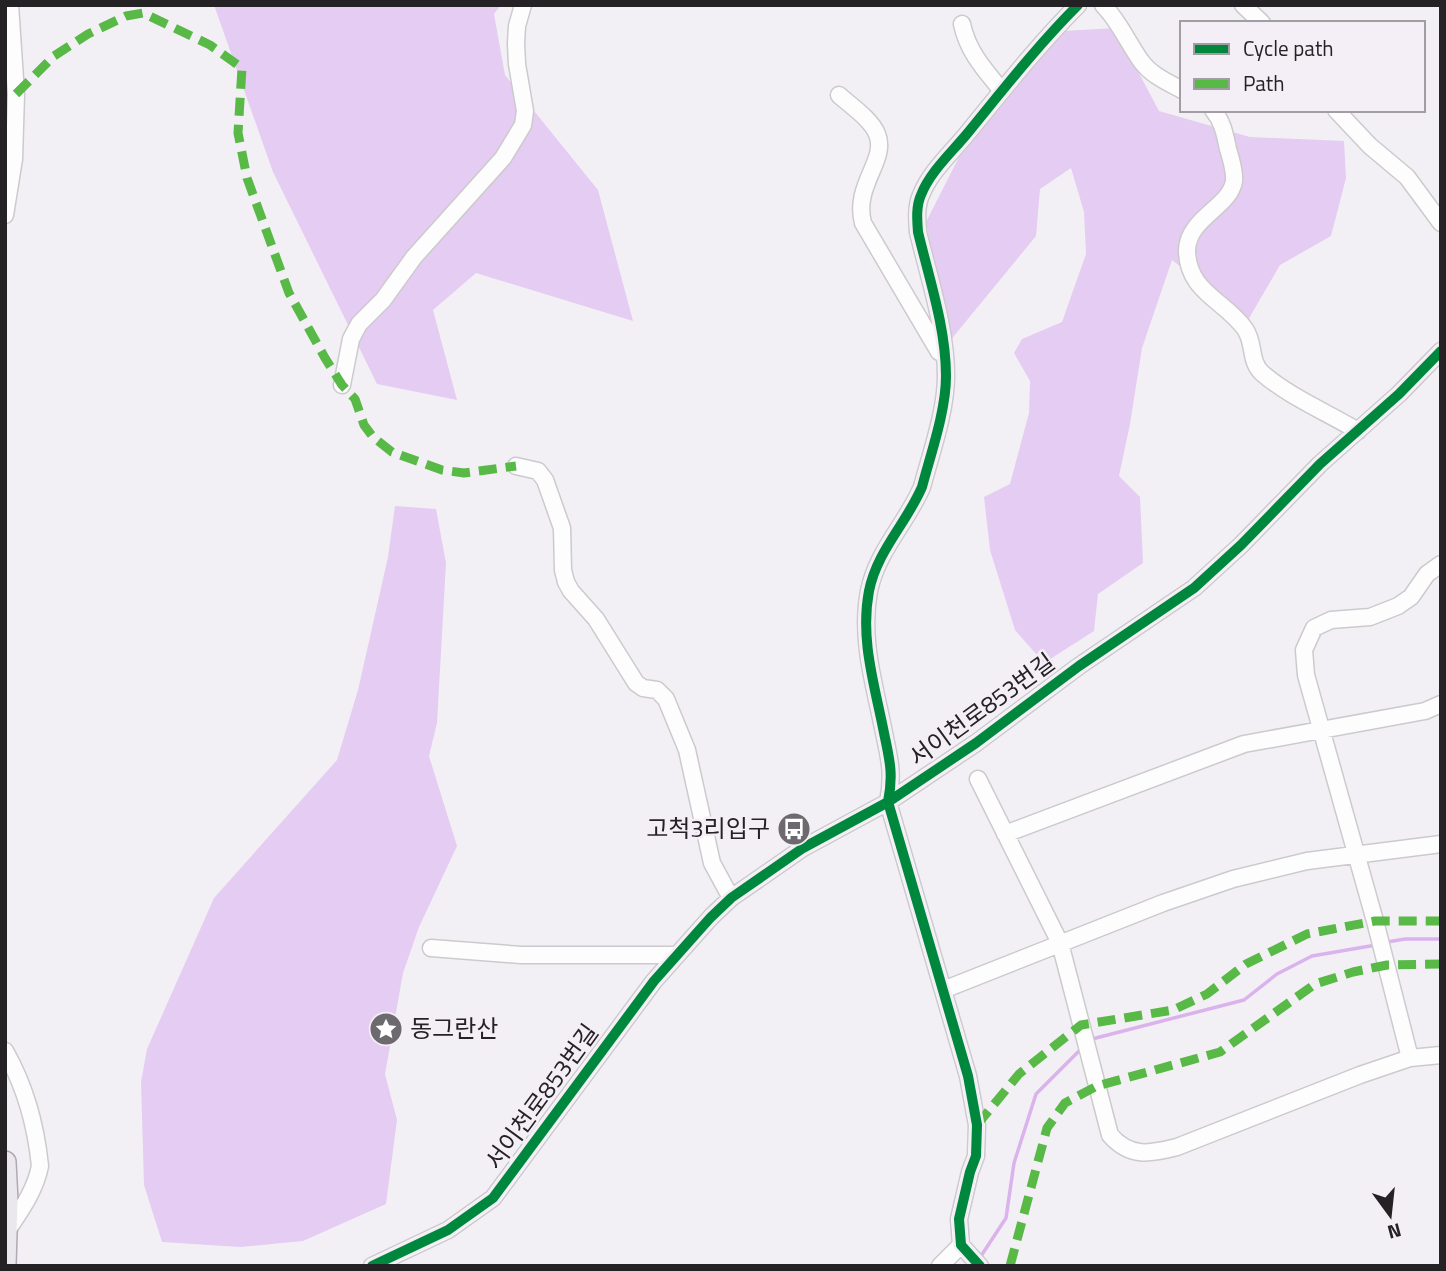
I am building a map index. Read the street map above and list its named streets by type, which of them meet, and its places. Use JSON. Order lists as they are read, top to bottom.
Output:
{
  "streets": {
    "street": ["서이천로853번길"]
  },
  "places": {
    "bus stop": ["고척3리입구"],
    "place": ["동그란산"]
  },
  "legend": ["Cycle path", "Path"],
  "north": "bottom"
}
